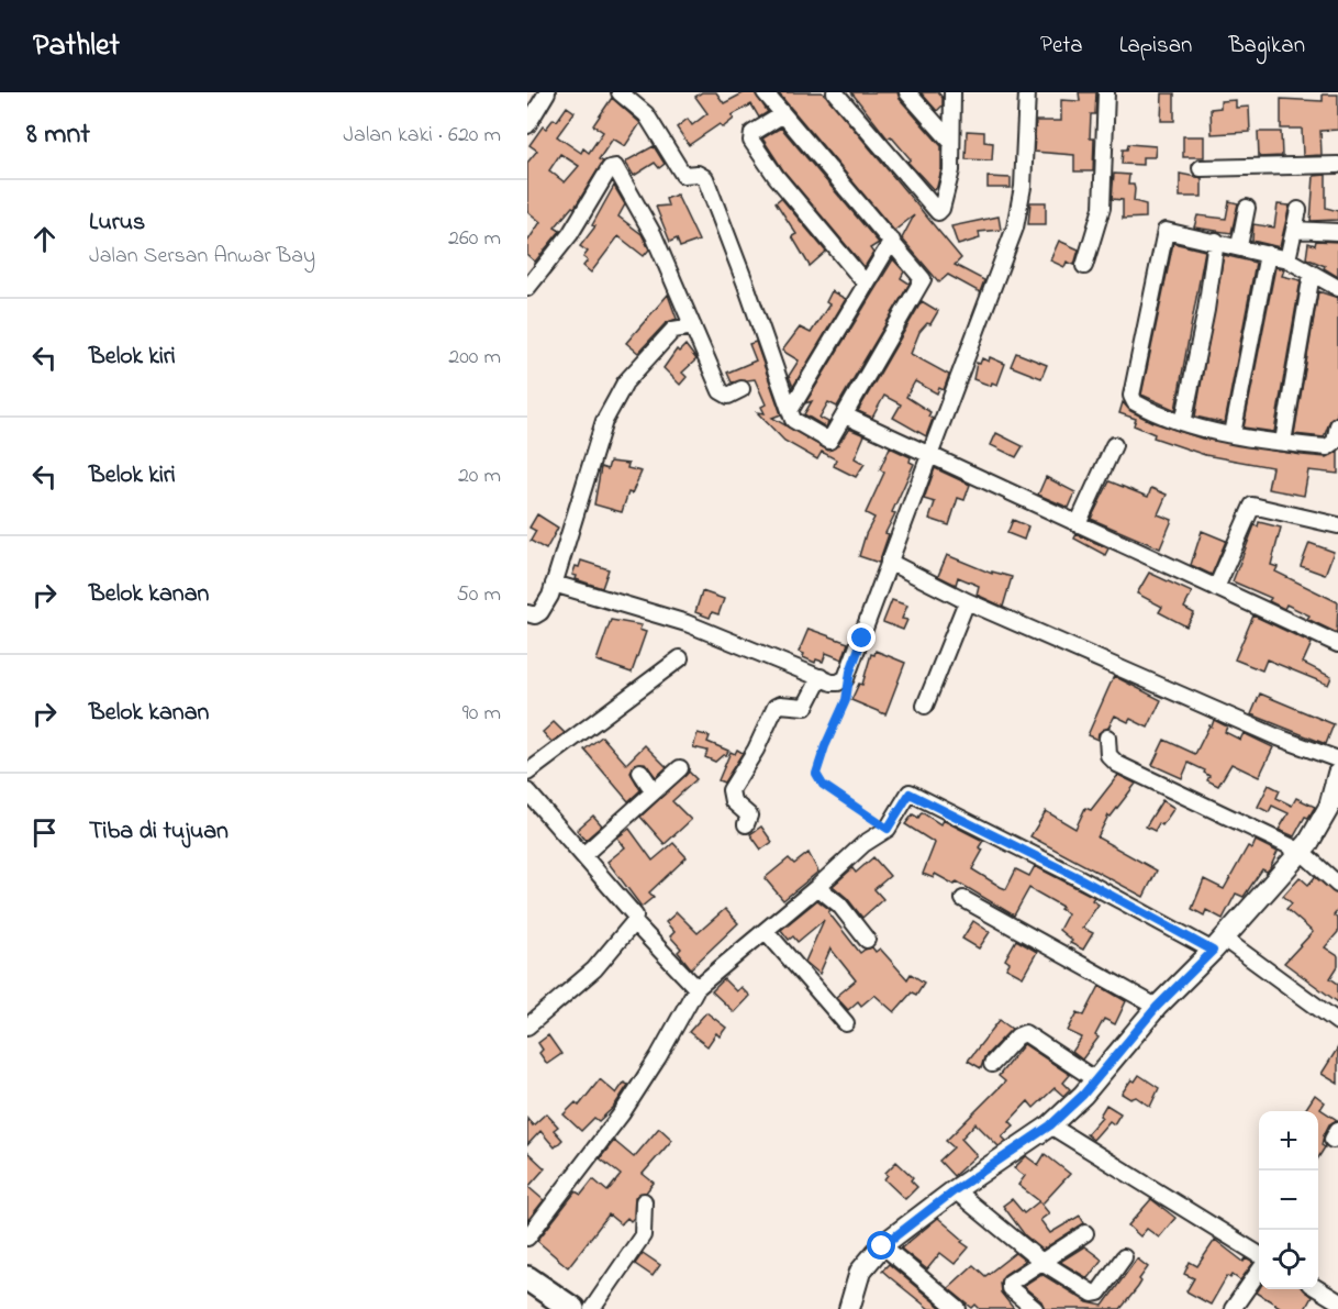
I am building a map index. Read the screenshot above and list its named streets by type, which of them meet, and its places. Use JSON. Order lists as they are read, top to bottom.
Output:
{
  "page": {
    "header": "Pathlet",
    "nav": ["Peta", "Lapisan", "Bagikan"],
    "heading": ["8 mnt", "Jalan kaki · 620 m"],
    "list": [
      ["Lurus", "Jalan Sersan Anwar Bay", "260 m"],
      ["Belok kiri", "200 m"],
      ["Belok kiri", "20 m"],
      ["Belok kanan", "50 m"],
      ["Belok kanan", "90 m"],
      "Tiba di tujuan"
    ],
    "map_buttons": ["+", "−"]
  }
}
